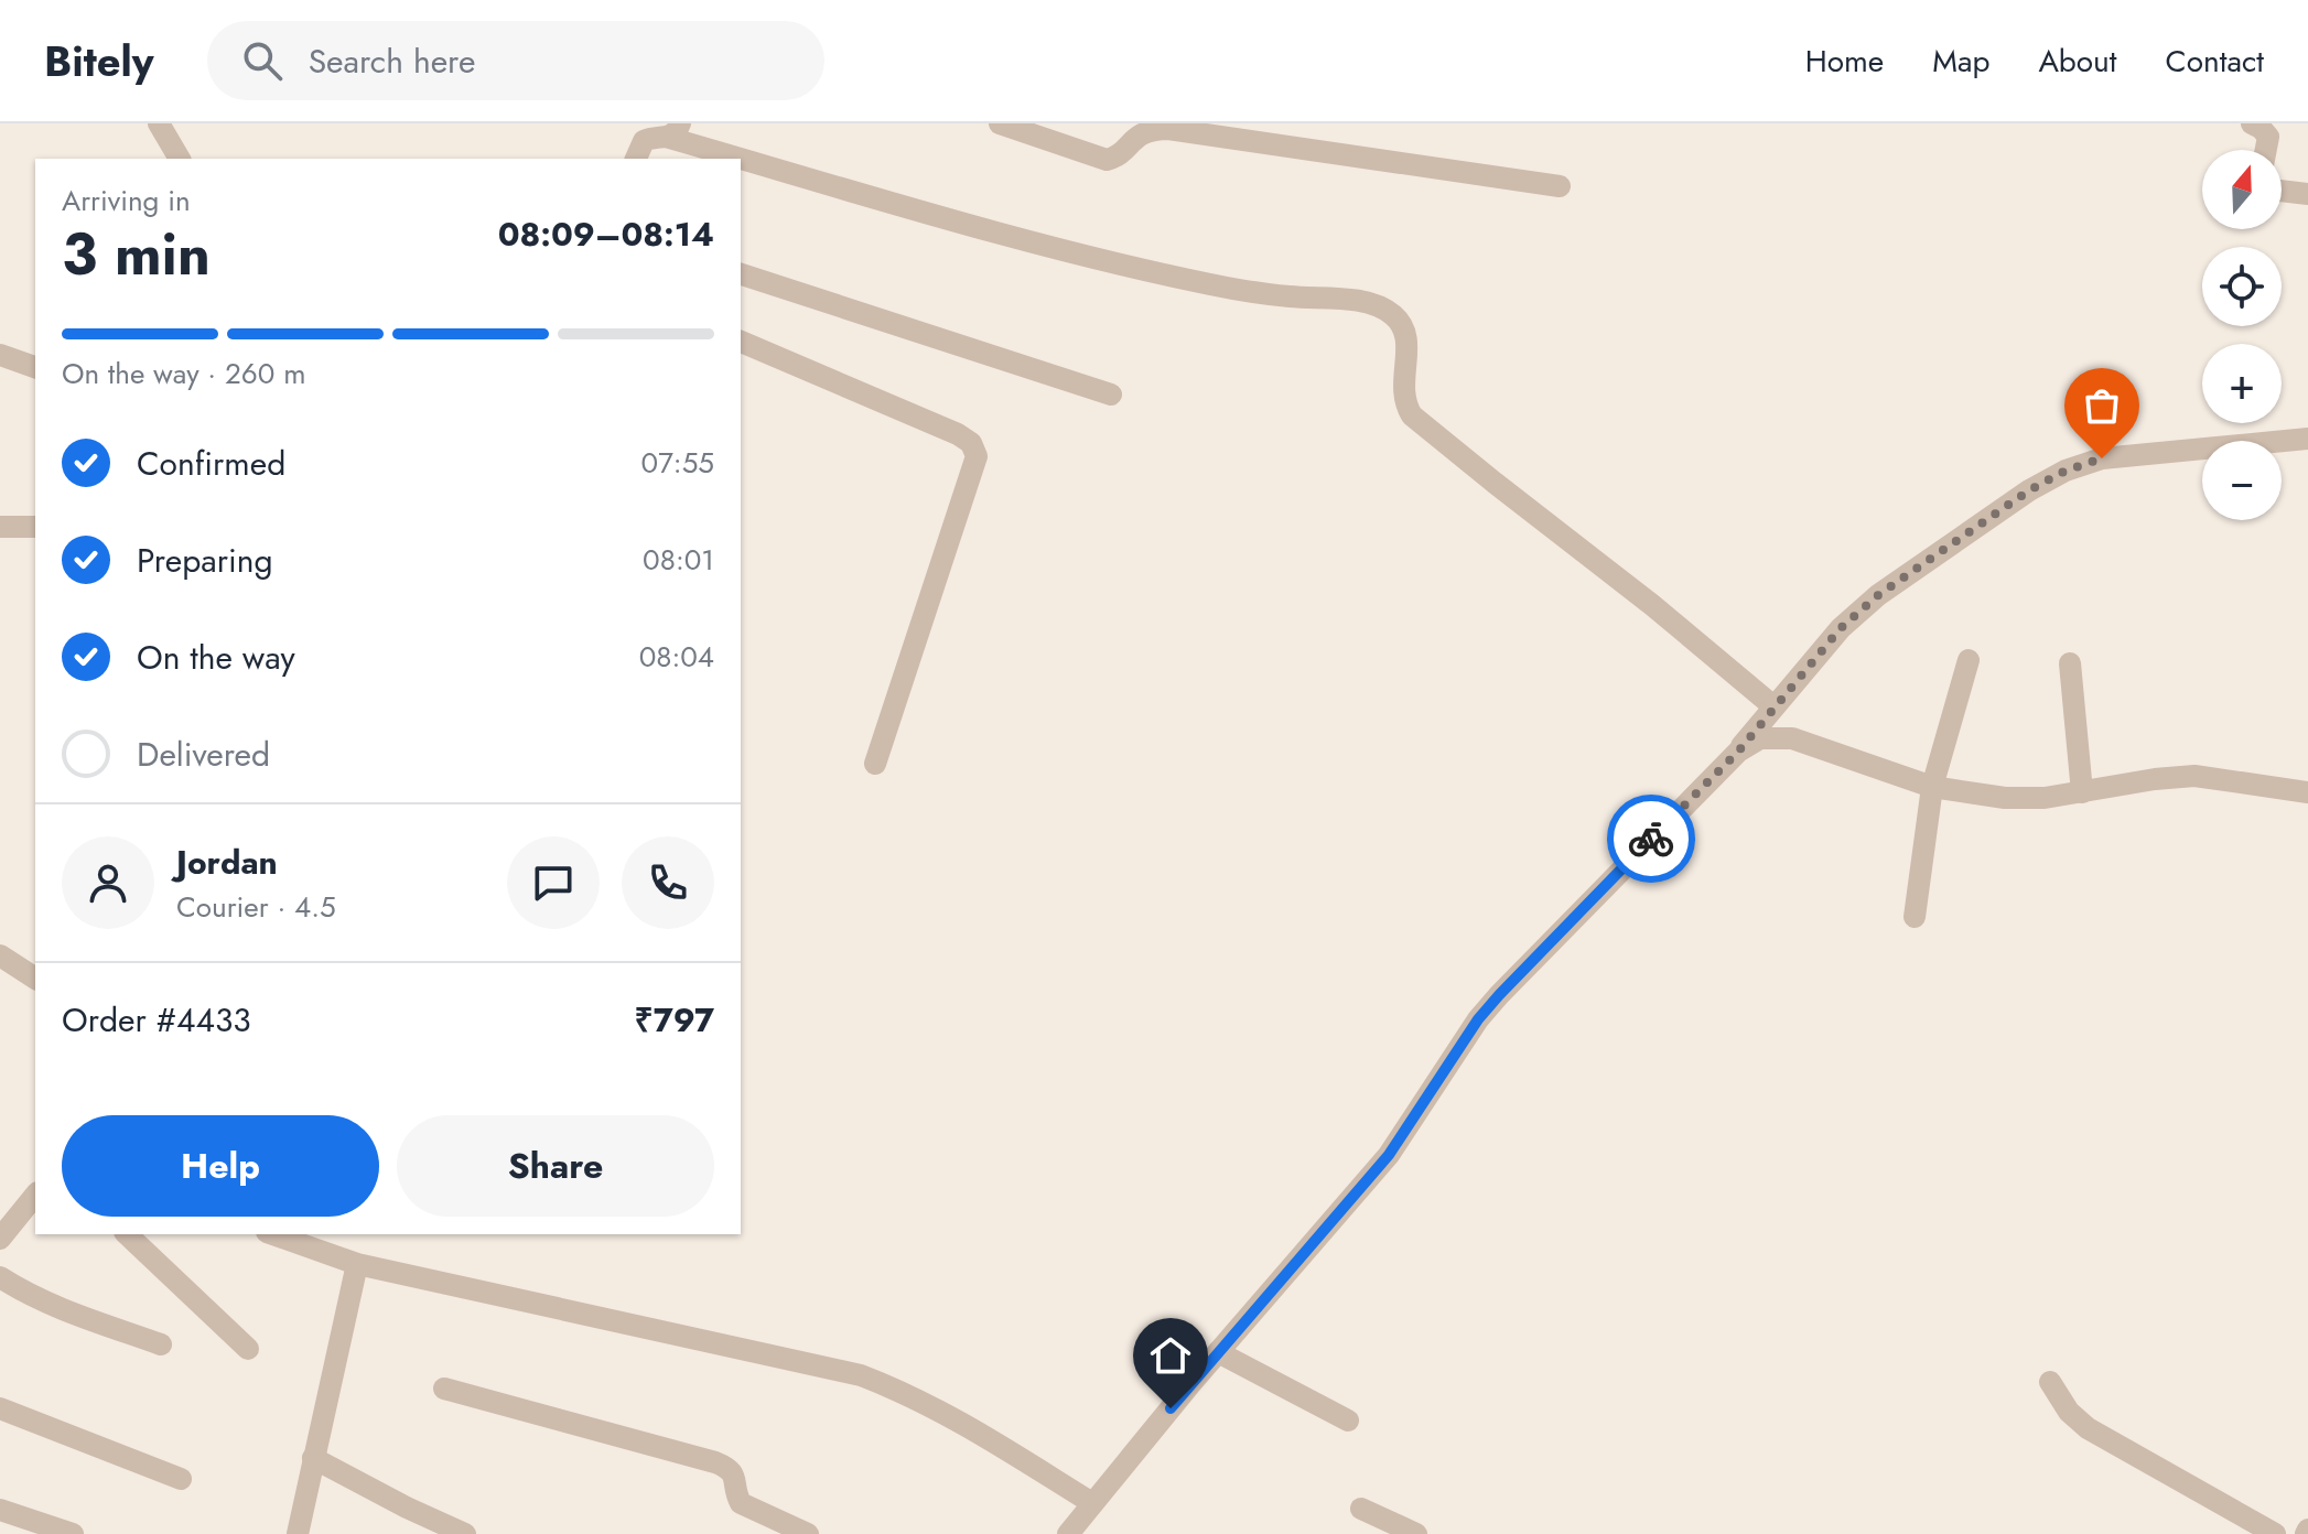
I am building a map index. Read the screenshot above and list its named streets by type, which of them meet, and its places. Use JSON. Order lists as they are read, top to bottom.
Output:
{
  "north": "top",
  "page": {
    "header": "Bitely",
    "search": "Search here",
    "nav": [
      "Home",
      "Map",
      "About",
      "Contact"
    ],
    "map_buttons": ["+", "−"],
    "heading": ["3 min", "Arriving in", "08:09–08:14"],
    "panel": [
      "Jordan",
      "Courier · 4.5",
      "Order #4433",
      "₹797"
    ],
    "bar": "On the way · 260 m",
    "list": [
      ["Confirmed", "07:55"],
      ["Preparing", "08:01"],
      ["On the way", "08:04"],
      "Delivered"
    ],
    "buttons": ["Help", "Share"]
  }
}
